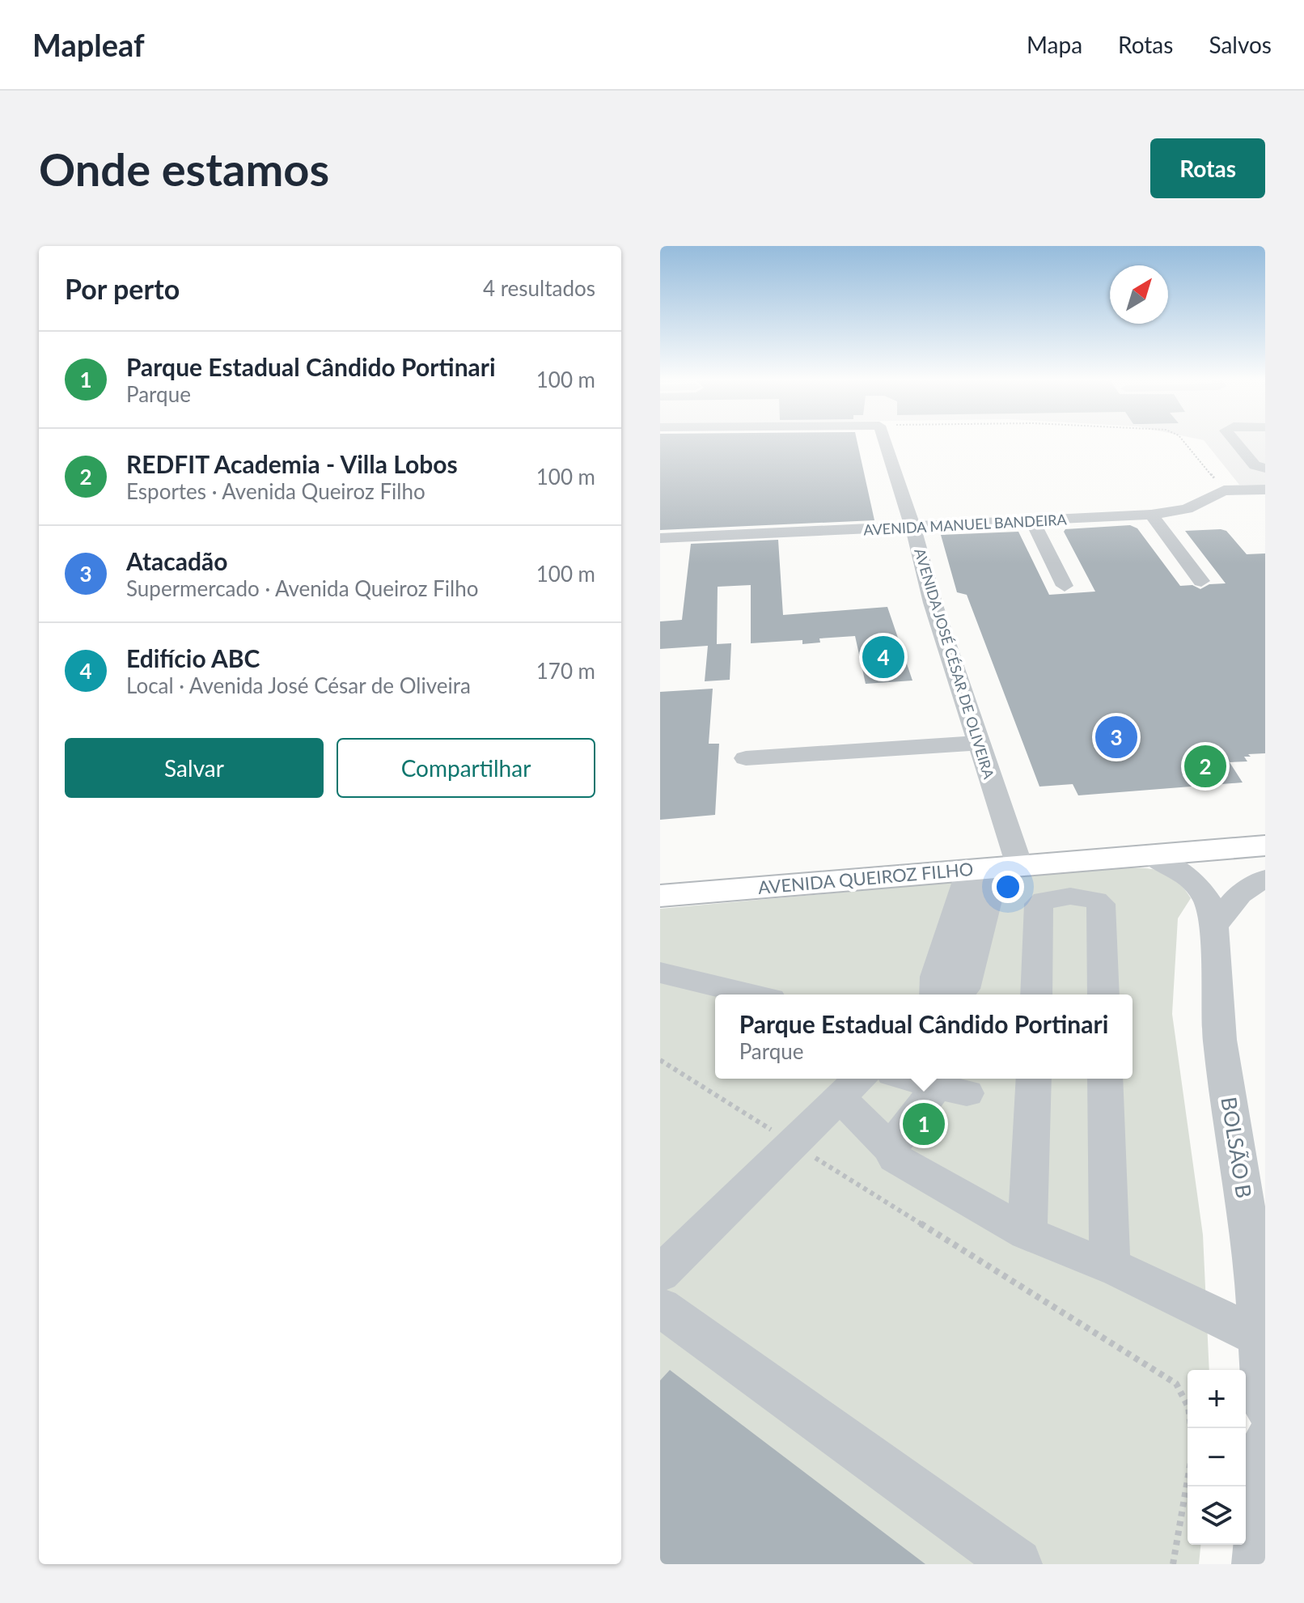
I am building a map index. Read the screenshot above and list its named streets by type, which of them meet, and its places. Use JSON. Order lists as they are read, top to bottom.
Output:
{
  "streets": {
    "highway": ["AVENIDA QUEIROZ FILHO"],
    "street": ["AVENIDA MANUEL BANDEIRA", "AVENIDA JOSÉ CÉSAR DE OLIVEIRA", "BOLSÃO B"]
  },
  "crossings": [
    ["AVENIDA MANUEL BANDEIRA", "AVENIDA JOSÉ CÉSAR DE OLIVEIRA"],
    ["AVENIDA JOSÉ CÉSAR DE OLIVEIRA", "AVENIDA QUEIROZ FILHO"],
    ["AVENIDA QUEIROZ FILHO", "BOLSÃO B"]
  ],
  "north": "top right",
  "page": {
    "header": "Mapleaf",
    "nav": ["Mapa", "Rotas", "Salvos"],
    "buttons": [
      "Rotas",
      ["Salvar", "Compartilhar"]
    ],
    "title": "Onde estamos",
    "heading": ["Por perto", "4 resultados"],
    "list": [
      {
        "mark": "1",
        "name": "Parque Estadual Cândido Portinari",
        "note": "Parque",
        "value": "100 m"
      },
      {
        "mark": "2",
        "name": "REDFIT Academia - Villa Lobos",
        "note": "Esportes · Avenida Queiroz Filho",
        "value": "100 m"
      },
      {
        "mark": "3",
        "name": "Atacadão",
        "note": "Supermercado · Avenida Queiroz Filho",
        "value": "100 m"
      },
      {
        "mark": "4",
        "name": "Edifício ABC",
        "note": "Local · Avenida José César de Oliveira",
        "value": "170 m"
      }
    ],
    "pins": [
      "4",
      "3",
      "2",
      "1"
    ],
    "popup": ["Parque Estadual Cândido Portinari", "Parque"],
    "map_buttons": ["+", "−"]
  }
}
